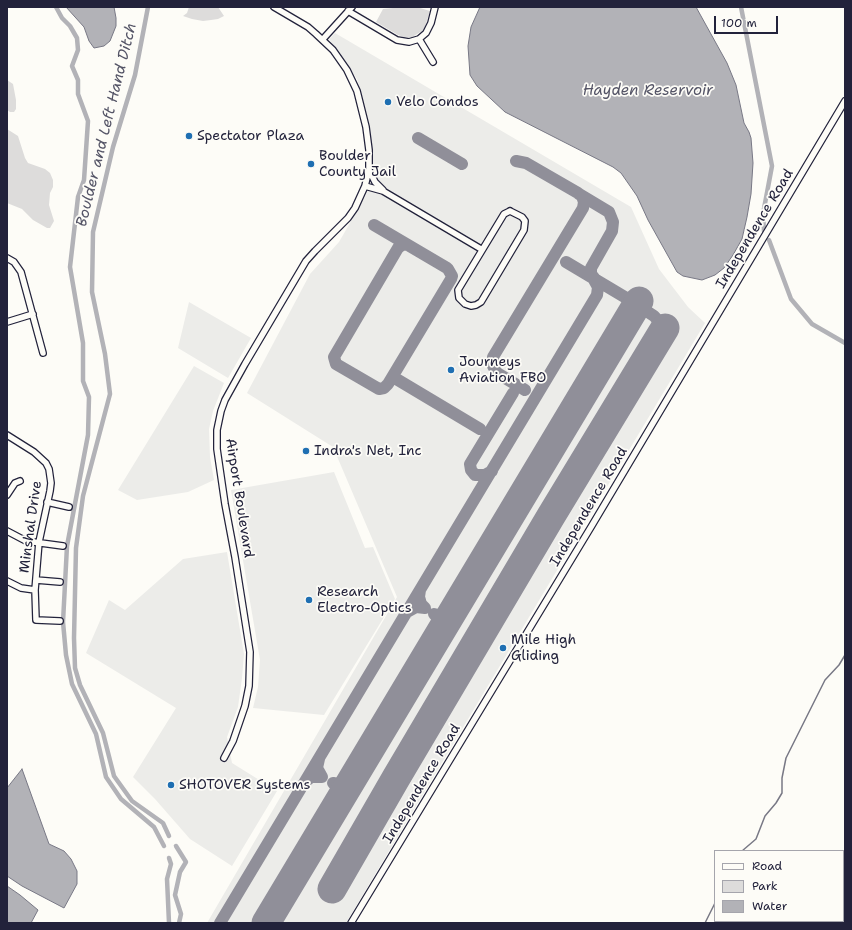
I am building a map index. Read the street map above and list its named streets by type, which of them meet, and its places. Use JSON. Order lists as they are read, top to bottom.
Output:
{
  "streets": {
    "street": ["Independence Road", "Airport Boulevard", "Minshal Drive"]
  },
  "water": ["Hayden Reservoir", "Boulder and Left Hand Ditch"],
  "places": [
    "Velo Condos",
    "Spectator Plaza",
    "Boulder County Jail",
    "Journeys Aviation FBO",
    "Indra's Net, Inc",
    "Research Electro-Optics",
    "Mile High Gliding",
    "SHOTOVER Systems"
  ],
  "legend": ["Road", "Park", "Water"],
  "scale_bar": "100 m"
}
